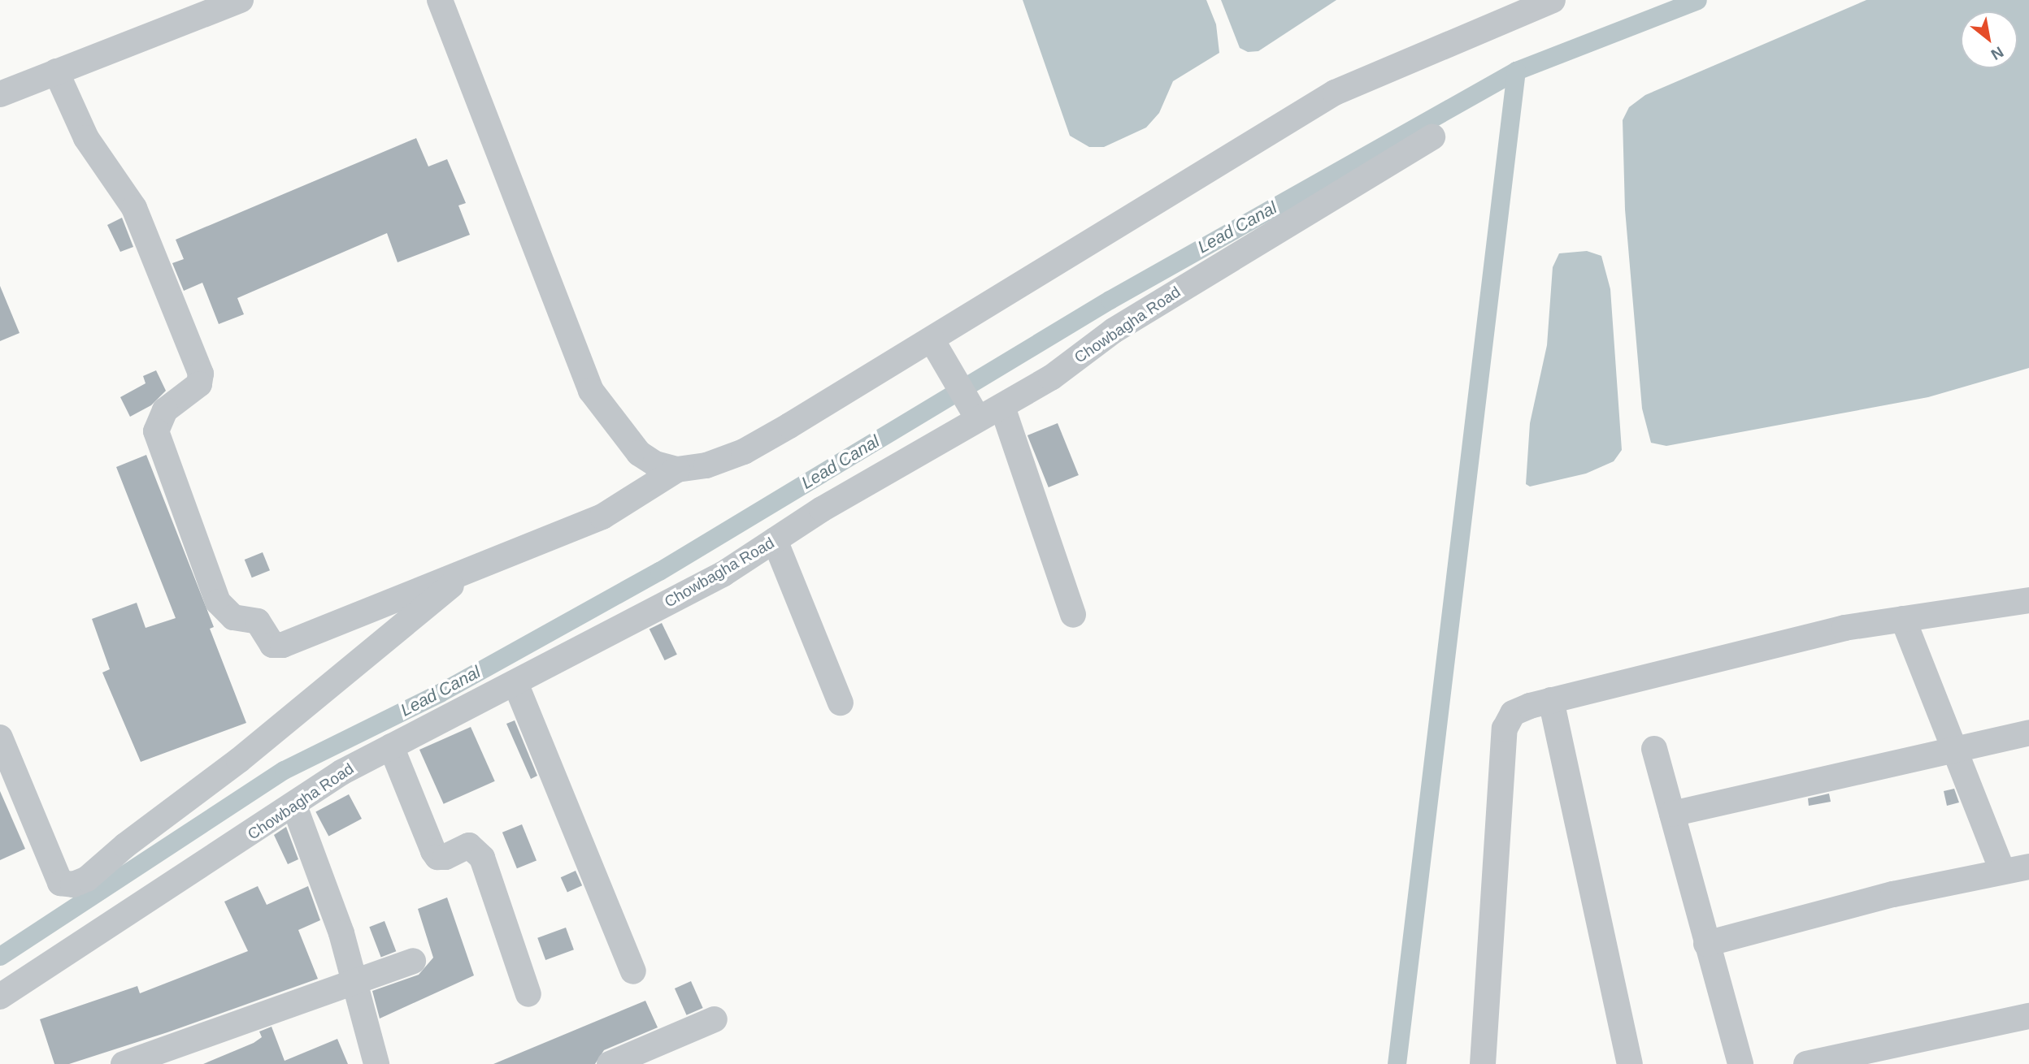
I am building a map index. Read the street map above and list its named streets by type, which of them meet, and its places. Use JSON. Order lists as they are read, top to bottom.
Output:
{
  "streets": {
    "street": ["Chowbagha Road"]
  },
  "water": ["Lead Canal"],
  "north": "bottom right"
}
